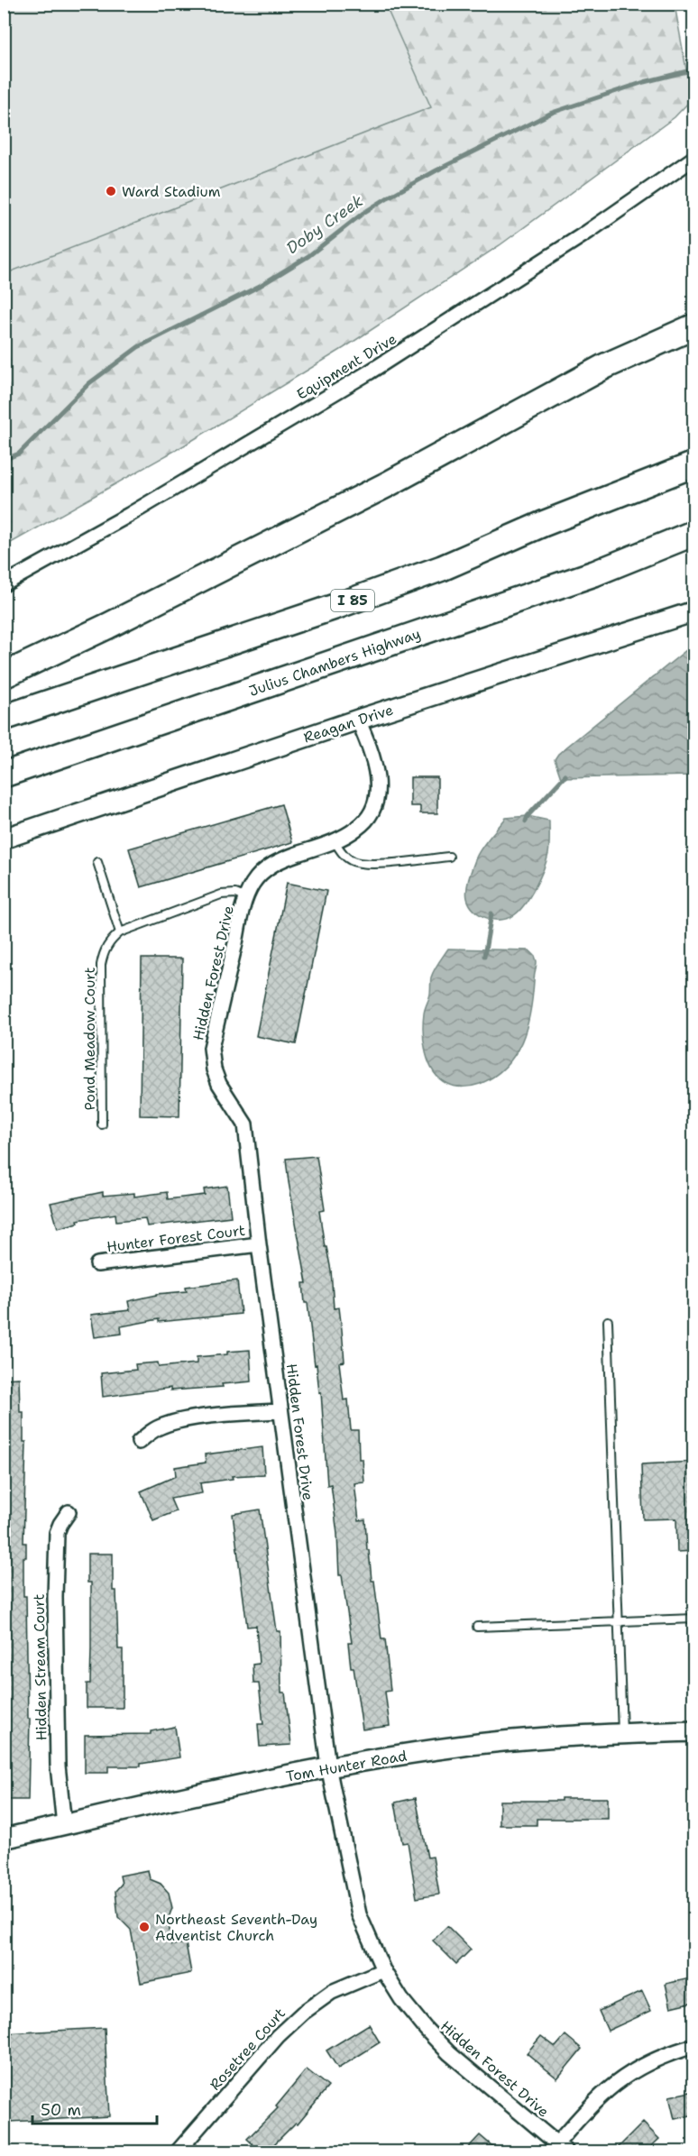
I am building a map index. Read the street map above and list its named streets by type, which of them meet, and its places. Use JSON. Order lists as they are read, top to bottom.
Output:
{
  "streets": {
    "highway": ["I 85", "Julius Chambers Highway"],
    "street": [
      "Equipment Drive",
      "Reagan Drive",
      "Hidden Forest Drive",
      "Hunter Forest Court",
      "Hidden Stream Court",
      "Tom Hunter Road",
      "Rosetree Court"
    ],
    "lane": ["Pond Meadow Court"]
  },
  "crossings": [
    ["Reagan Drive", "Hidden Forest Drive"],
    ["Hidden Forest Drive", "Pond Meadow Court"],
    ["Hidden Forest Drive", "Hunter Forest Court"],
    ["Hidden Forest Drive", "Tom Hunter Road"],
    ["Hidden Forest Drive", "Rosetree Court"],
    ["Hidden Stream Court", "Tom Hunter Road"]
  ],
  "water": ["Doby Creek"],
  "places": ["Ward Stadium", "Northeast Seventh-Day Adventist Church"],
  "scale_bar": "50 m"
}
